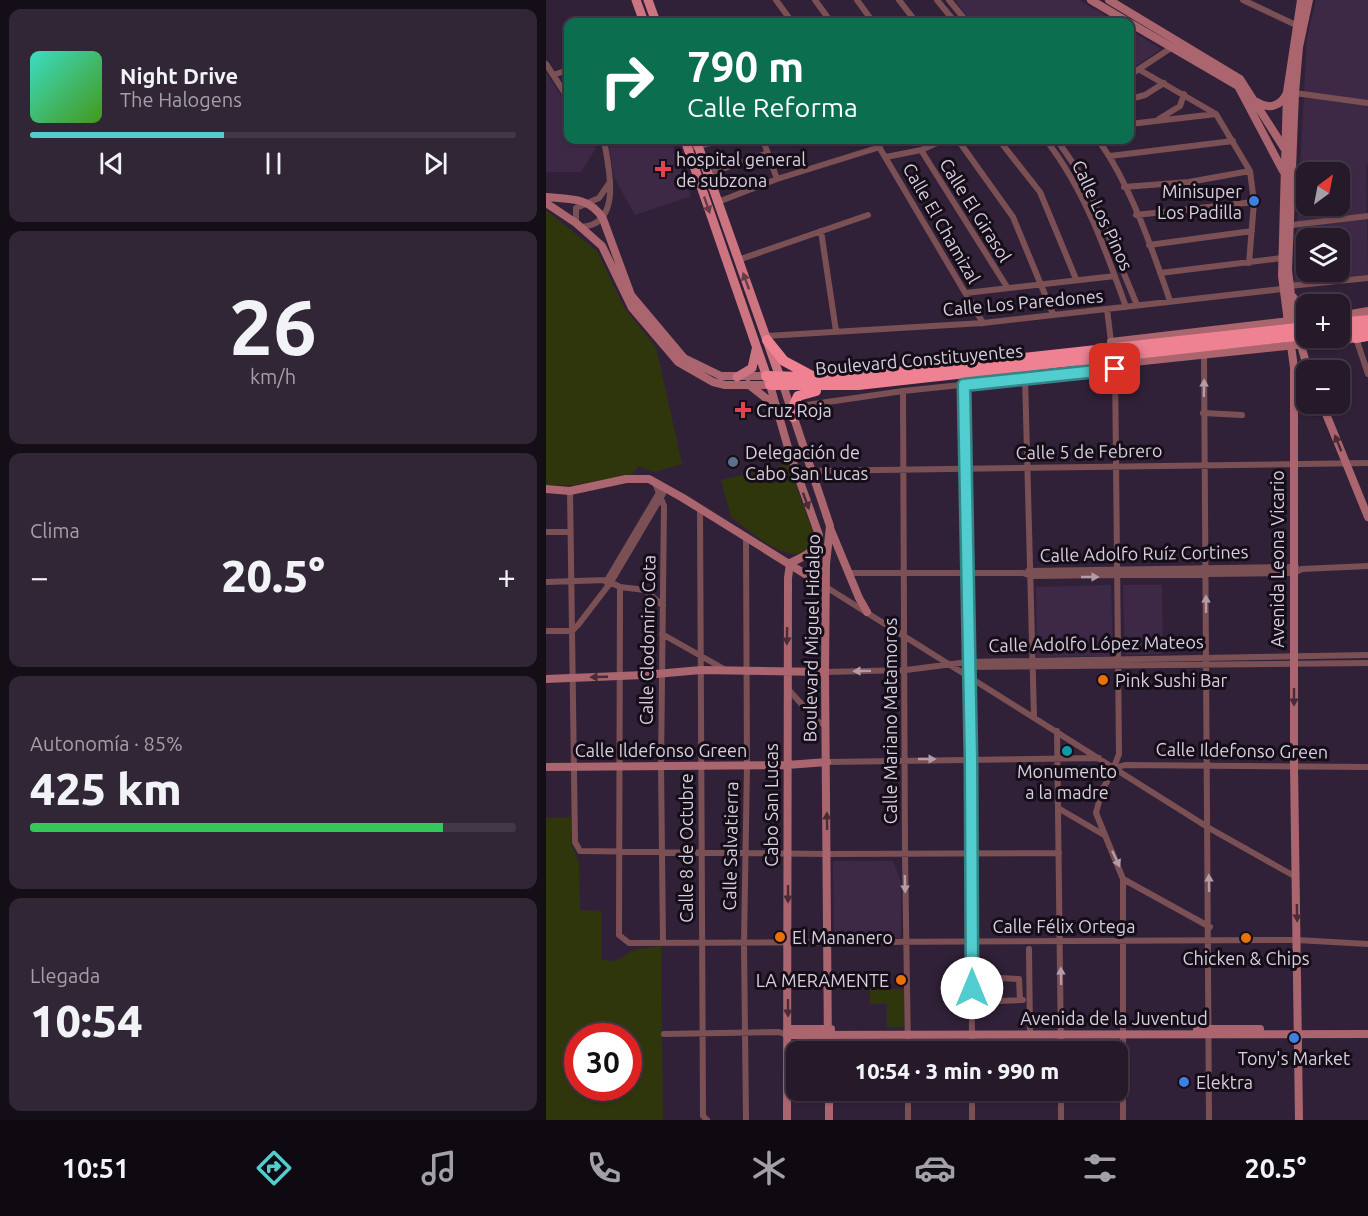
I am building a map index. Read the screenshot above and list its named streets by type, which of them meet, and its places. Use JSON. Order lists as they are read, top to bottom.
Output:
{
  "streets": {
    "highway": ["Boulevard Constituyentes"],
    "main road": ["Boulevard Miguel Hidalgo"],
    "street": [
      "Calle El Girasol",
      "Calle Los Pinos",
      "Calle El Chamizal",
      "Calle Los Paredones",
      "Calle 5 de Febrero",
      "Calle Adolfo Ruíz Cortines",
      "Avenida Leona Vicario",
      "Calle Clodomiro Cota",
      "Calle Adolfo López Mateos",
      "Calle Mariano Matamoros",
      "Calle Ildefonso Green",
      "Cabo San Lucas",
      "Calle Salvatierra",
      "Calle 8 de Octubre",
      "Calle Félix Ortega",
      "Avenida de la Juventud"
    ]
  },
  "crossings": [
    ["Calle Los Pinos", "Calle Los Paredones"],
    ["Calle El Chamizal", "Calle Los Paredones"],
    ["Calle Los Paredones", "Avenida Leona Vicario"],
    ["Calle Los Paredones", "Boulevard Miguel Hidalgo"],
    ["Boulevard Constituyentes", "Boulevard Miguel Hidalgo"],
    ["Calle 5 de Febrero", "Avenida Leona Vicario"],
    ["Calle 5 de Febrero", "Boulevard Miguel Hidalgo"],
    ["Calle 5 de Febrero", "Calle Mariano Matamoros"],
    ["Calle Adolfo Ruíz Cortines", "Avenida Leona Vicario"],
    ["Calle Adolfo Ruíz Cortines", "Calle Mariano Matamoros"],
    ["Avenida Leona Vicario", "Calle Adolfo López Mateos"],
    ["Avenida Leona Vicario", "Calle Ildefonso Green"],
    ["Avenida Leona Vicario", "Calle Félix Ortega"],
    ["Avenida Leona Vicario", "Avenida de la Juventud"],
    ["Boulevard Miguel Hidalgo", "Calle Adolfo López Mateos"],
    ["Boulevard Miguel Hidalgo", "Calle Ildefonso Green"],
    ["Boulevard Miguel Hidalgo", "Cabo San Lucas"],
    ["Boulevard Miguel Hidalgo", "Calle Félix Ortega"],
    ["Boulevard Miguel Hidalgo", "Avenida de la Juventud"],
    ["Calle Clodomiro Cota", "Calle Adolfo López Mateos"],
    ["Calle Clodomiro Cota", "Calle Ildefonso Green"],
    ["Calle Clodomiro Cota", "Calle Félix Ortega"],
    ["Calle Adolfo López Mateos", "Calle Mariano Matamoros"],
    ["Calle Adolfo López Mateos", "Cabo San Lucas"],
    ["Calle Adolfo López Mateos", "Calle Salvatierra"],
    ["Calle Adolfo López Mateos", "Calle 8 de Octubre"],
    ["Calle Mariano Matamoros", "Calle Ildefonso Green"],
    ["Calle Mariano Matamoros", "Calle Félix Ortega"],
    ["Calle Mariano Matamoros", "Avenida de la Juventud"],
    ["Calle Ildefonso Green", "Cabo San Lucas"],
    ["Calle Ildefonso Green", "Calle Salvatierra"],
    ["Calle Ildefonso Green", "Calle 8 de Octubre"],
    ["Cabo San Lucas", "Calle Félix Ortega"],
    ["Cabo San Lucas", "Avenida de la Juventud"],
    ["Calle Salvatierra", "Calle Félix Ortega"],
    ["Calle 8 de Octubre", "Calle Félix Ortega"]
  ],
  "one_way": ["Cabo San Lucas"],
  "places": {
    "health": ["hospital general de subzona", "Cruz Roja"],
    "other": [
      "Minisuper Los Padilla",
      "Delegación de Cabo San Lucas",
      "Pink Sushi Bar",
      "Monumento a la madre",
      "El Mananero",
      "Chicken & Chips",
      "LA MERAMENTE",
      "Tony's Market",
      "Elektra"
    ]
  },
  "north": "top right",
  "page": {
    "turn": ["790 m", "Calle Reforma"],
    "song": ["Night Drive", "The Halogens"],
    "map_buttons": ["+", "−"],
    "tile": [
      ["26", "km/h"],
      "Clima",
      ["Autonomía · 85%", "425 km"],
      ["Llegada", "10:54"]
    ],
    "heat": ["−", "20.5°", "+"],
    "limit": "30",
    "trip": "10:54 · 3 min · 990 m",
    "tabs": ["10:51", "20.5°"]
  }
}
